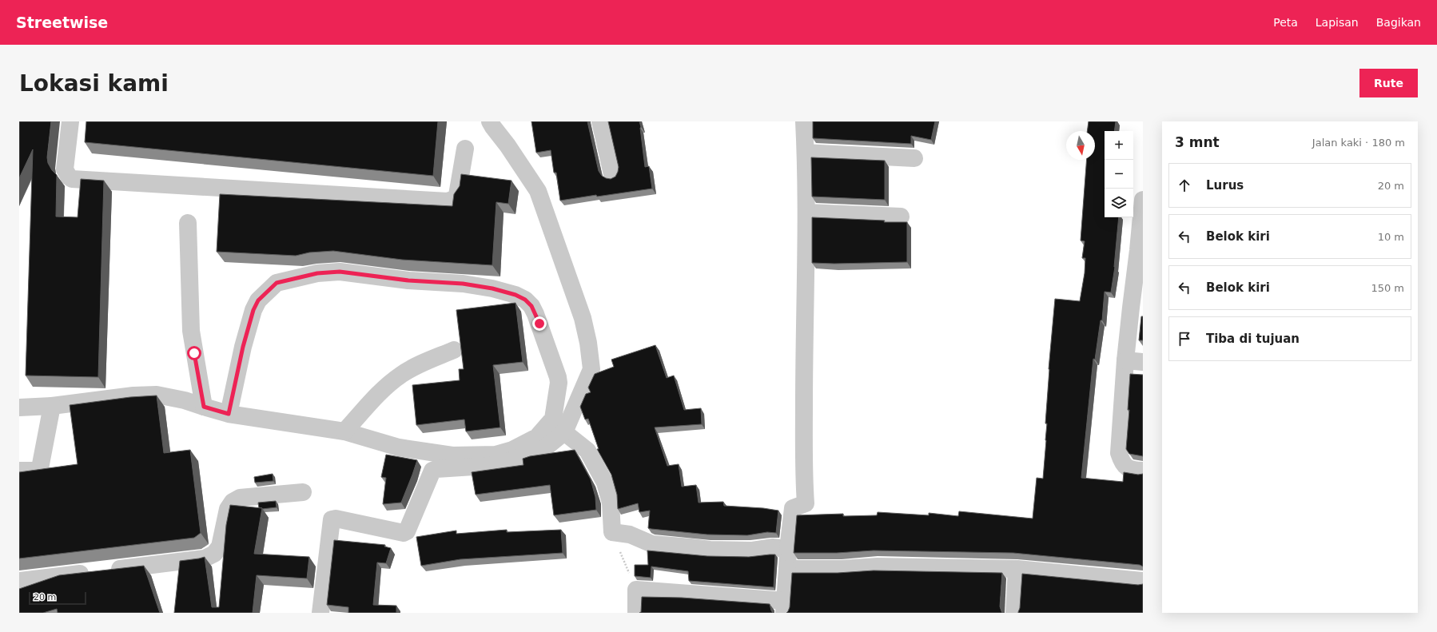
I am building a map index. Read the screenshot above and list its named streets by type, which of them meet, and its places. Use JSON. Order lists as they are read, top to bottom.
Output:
{
  "scale_bar": "20 m",
  "north": "bottom",
  "page": {
    "header": "Streetwise",
    "nav": ["Peta", "Lapisan", "Bagikan"],
    "buttons": "Rute",
    "title": "Lokasi kami",
    "heading": ["3 mnt", "Jalan kaki · 180 m"],
    "map_buttons": ["+", "−"],
    "list": [
      ["Lurus", "20 m"],
      ["Belok kiri", "10 m"],
      ["Belok kiri", "150 m"],
      "Tiba di tujuan"
    ],
    "scale": "20 m"
  }
}
